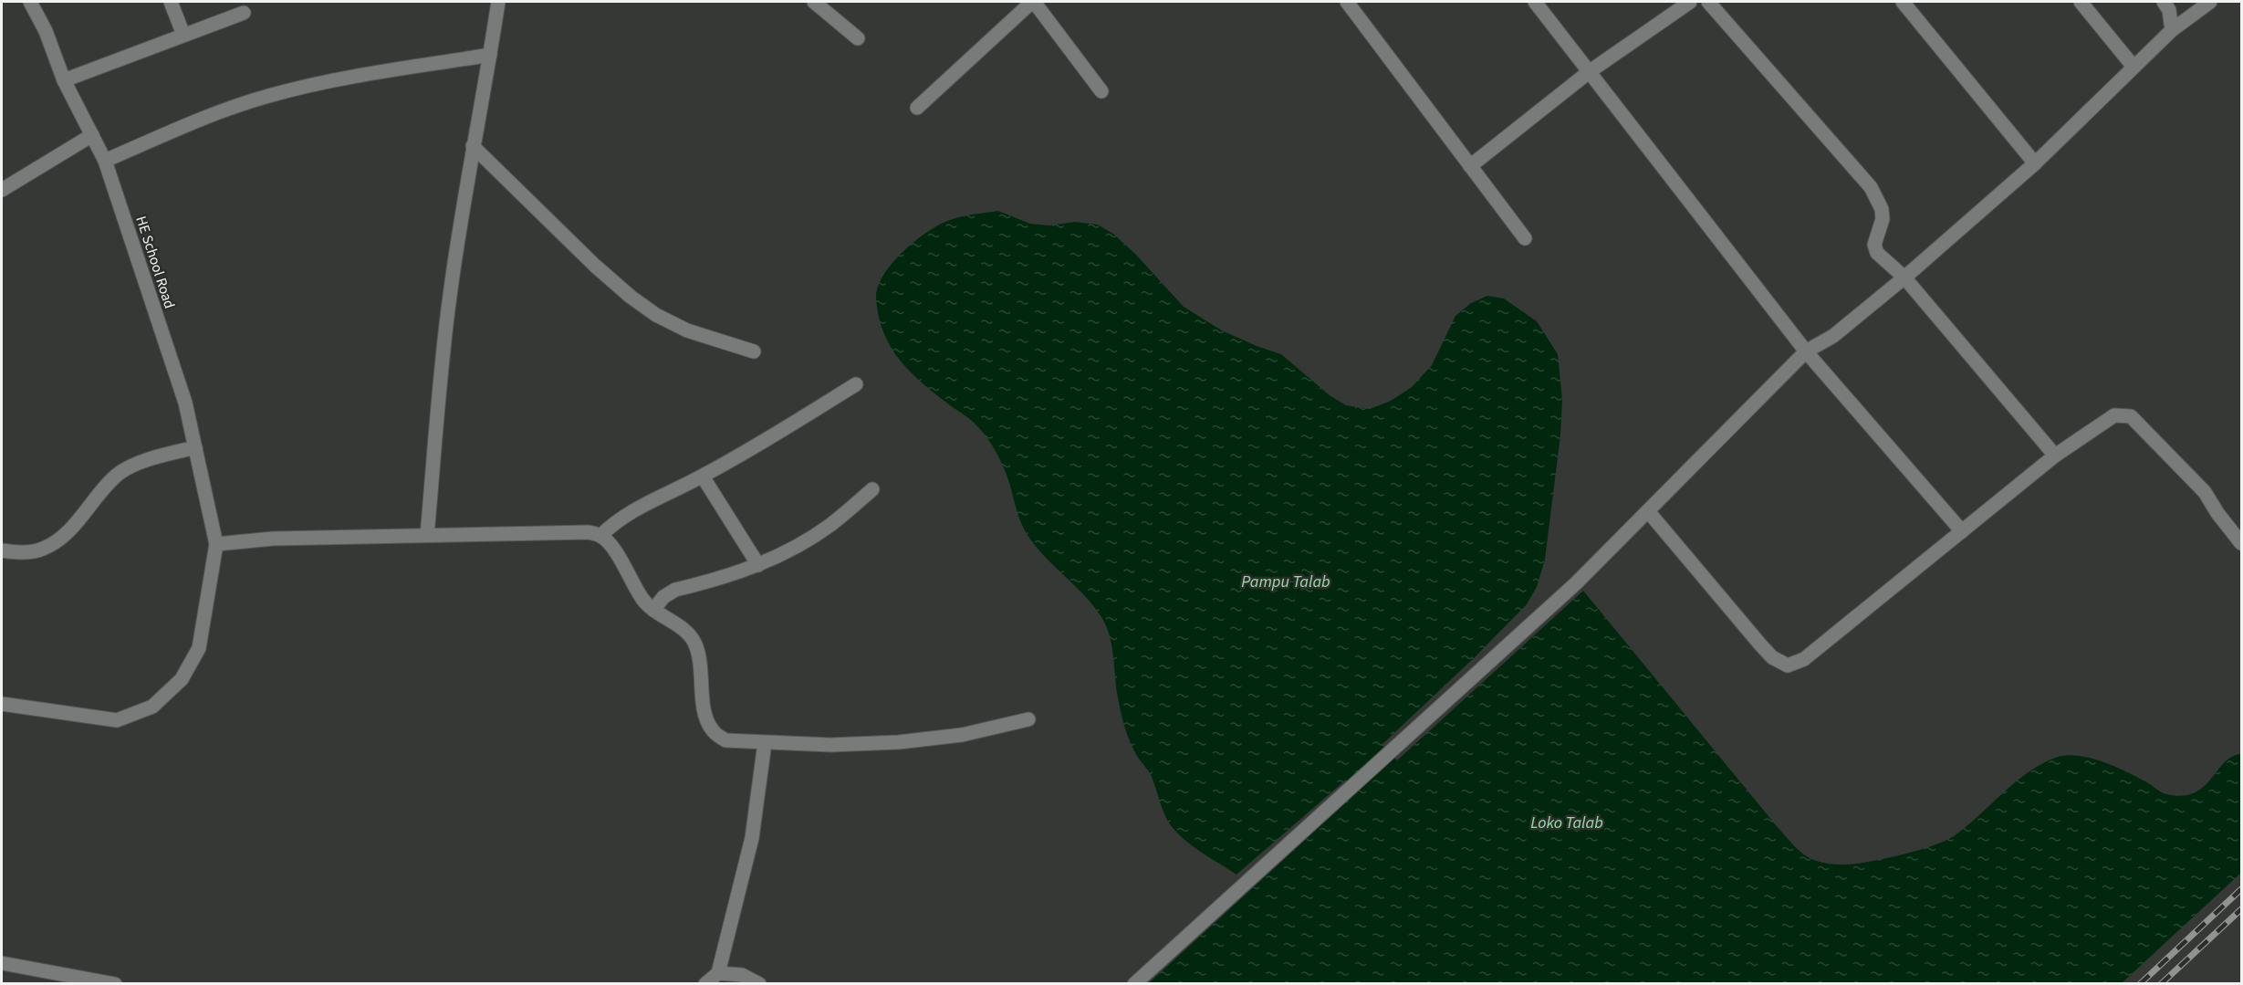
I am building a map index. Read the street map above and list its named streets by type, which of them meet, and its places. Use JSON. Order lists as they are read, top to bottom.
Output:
{
  "streets": {
    "street": ["HE School Road"]
  },
  "water": ["Pampu Talab", "Loko Talab"]
}
